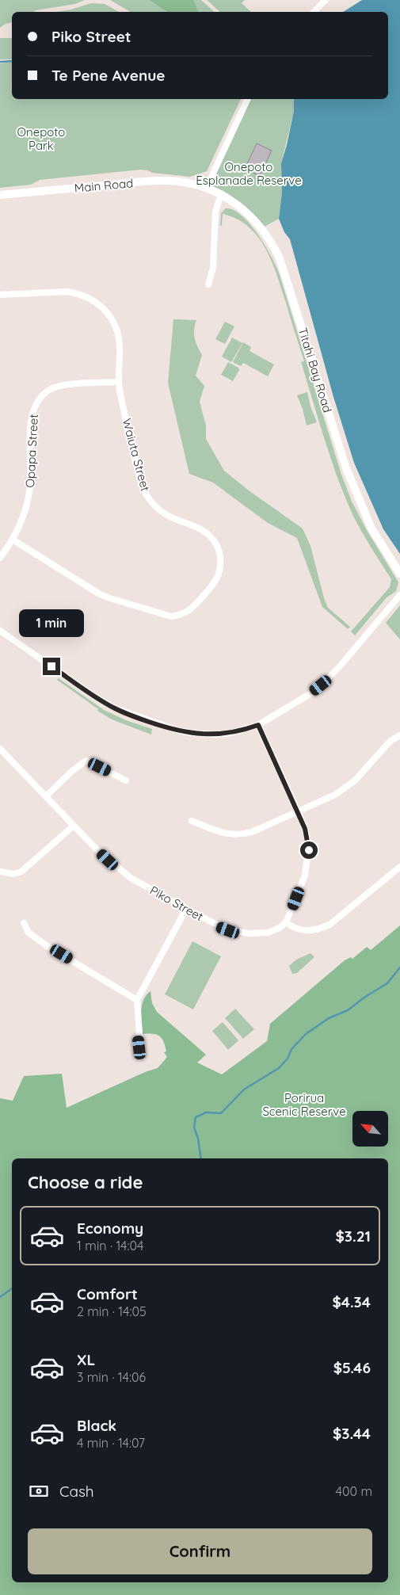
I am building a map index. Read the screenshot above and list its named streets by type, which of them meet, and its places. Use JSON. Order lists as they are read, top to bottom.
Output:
{
  "streets": {
    "main road": ["Main Road", "Titahi Bay Road"],
    "street": ["Opapa Street", "Waiuta Street", "Piko Street"]
  },
  "crossings": [
    ["Main Road", "Titahi Bay Road"],
    ["Opapa Street", "Waiuta Street"]
  ],
  "parks": ["Onepoto Park", "Onepoto Esplanade Reserve", "Porirua Scenic Reserve"],
  "north": "top left",
  "page": {
    "banner": ["Piko Street", "Te Pene Avenue"],
    "bubble": "1 min",
    "heading": "Choose a ride",
    "list": [
      {
        "name": "Economy",
        "note": "1 min · 14:04",
        "value": "$3.21"
      },
      {
        "name": "Comfort",
        "note": "2 min · 14:05",
        "value": "$4.34"
      },
      {
        "name": "XL",
        "note": "3 min · 14:06",
        "value": "$5.46"
      },
      {
        "name": "Black",
        "note": "4 min · 14:07",
        "value": "$3.44"
      }
    ],
    "pay": ["Cash", "400 m"],
    "buttons": "Confirm"
  }
}
